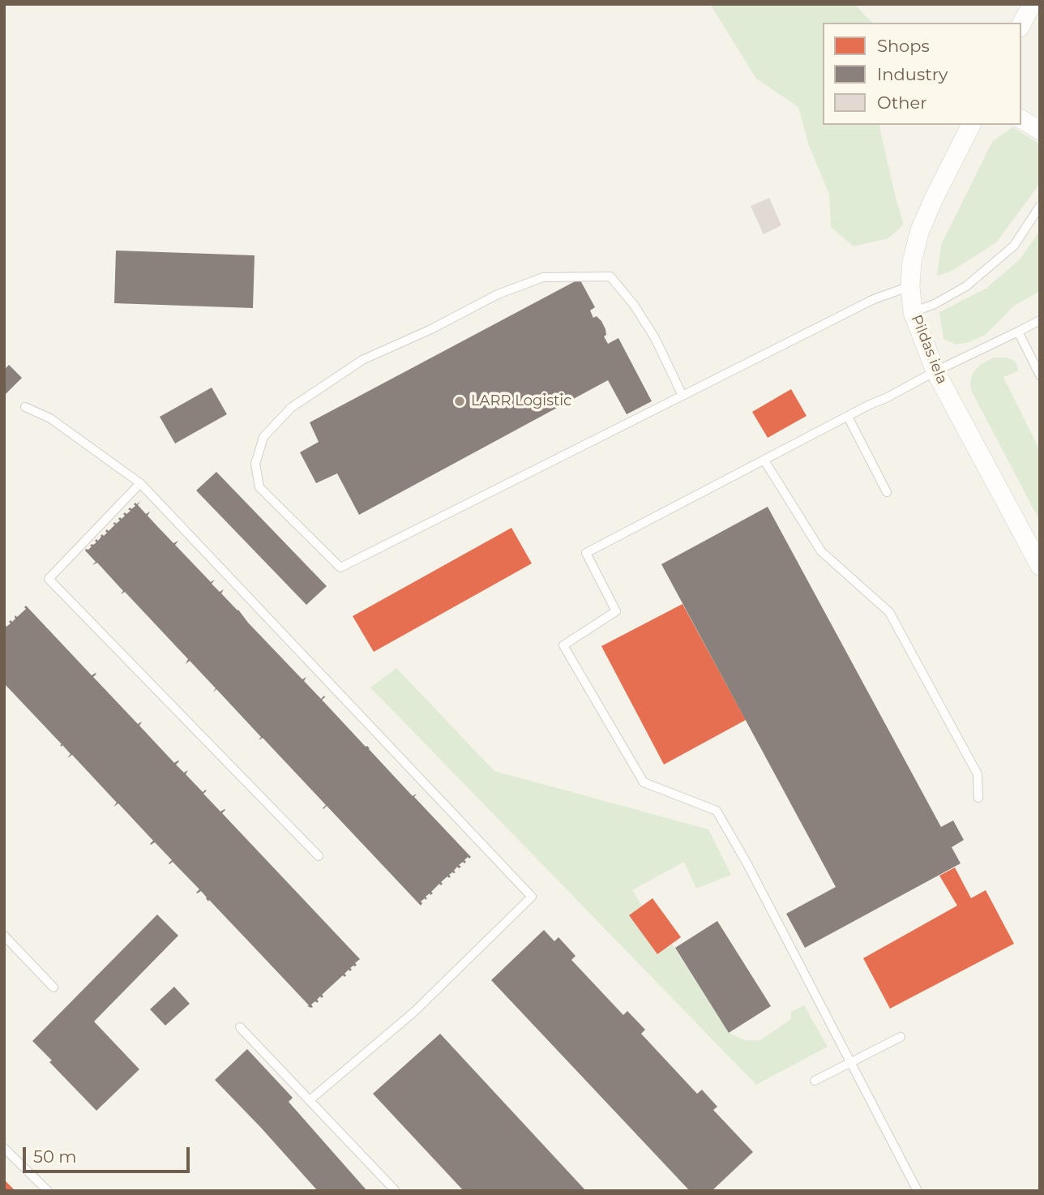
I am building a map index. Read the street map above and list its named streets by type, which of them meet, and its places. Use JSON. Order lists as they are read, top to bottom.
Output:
{
  "streets": {
    "street": ["Pildas iela"]
  },
  "places": ["LARR Logistic"],
  "legend": ["Shops", "Industry", "Other"],
  "scale_bar": "50 m"
}
